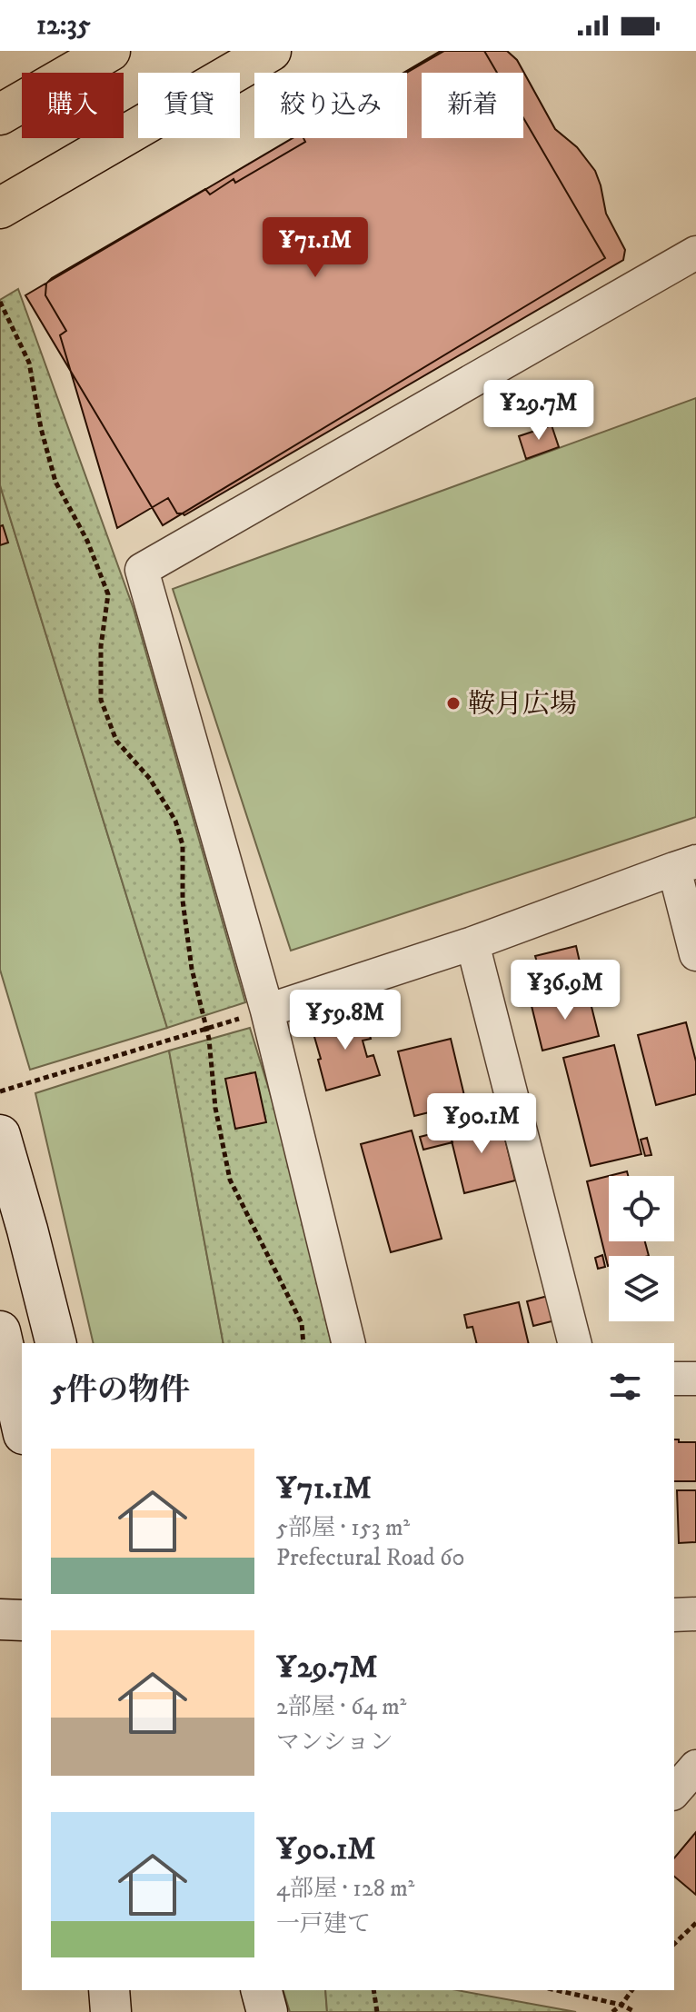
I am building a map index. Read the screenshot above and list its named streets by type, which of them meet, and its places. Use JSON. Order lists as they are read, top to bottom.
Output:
{
  "places": ["鞍月広場"],
  "page": {
    "status": "12:35",
    "chip": [
      "購入",
      "賃貸",
      "絞り込み",
      "新着"
    ],
    "price": [
      "¥71.1M",
      "¥29.7M",
      "¥36.9M",
      "¥59.8M",
      "¥90.1M"
    ],
    "heading": "5件の物件",
    "list": [
      {
        "name": "¥71.1M",
        "note": "5部屋 · 153 m² · Prefectural Road 60"
      },
      {
        "name": "¥29.7M",
        "note": "2部屋 · 64 m² · マンション"
      },
      {
        "name": "¥90.1M",
        "note": "4部屋 · 128 m² · 一戸建て"
      }
    ]
  }
}
